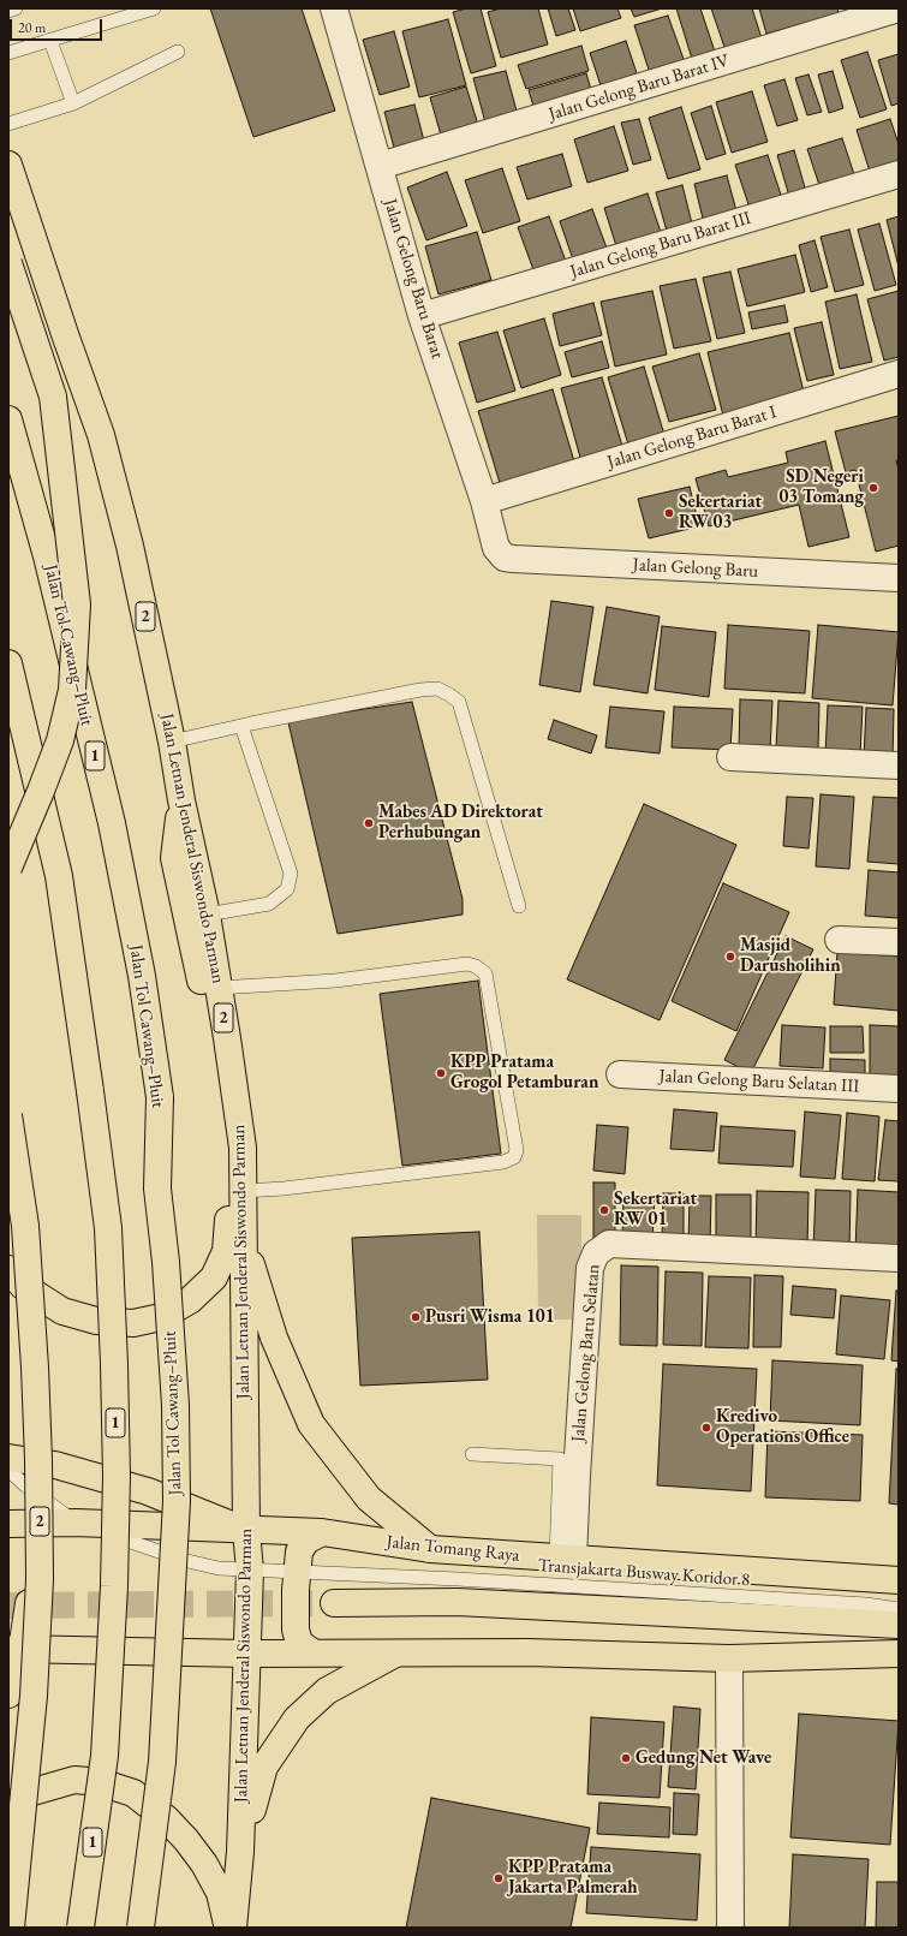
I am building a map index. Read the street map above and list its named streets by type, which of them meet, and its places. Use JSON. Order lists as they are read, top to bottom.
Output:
{
  "streets": {
    "main road": [
      "2",
      "Jalan Tol Cawang–Pluit",
      "1",
      "Jalan Letnan Jenderal Siswondo Parman",
      "Jalan Tomang Raya"
    ],
    "street": [
      "Jalan Gelong Baru Barat IV",
      "Jalan Gelong Baru Barat III",
      "Jalan Gelong Baru Barat",
      "Jalan Gelong Baru Barat I",
      "Jalan Gelong Baru",
      "Jalan Gelong Baru Selatan III",
      "Jalan Gelong Baru Selatan"
    ],
    "lane": ["Transjakarta Busway Koridor 8"]
  },
  "crossings": [
    ["Jalan Gelong Baru Barat IV", "Jalan Gelong Baru Barat"],
    ["Jalan Gelong Baru Barat III", "Jalan Gelong Baru Barat"],
    ["Jalan Gelong Baru Barat", "Jalan Gelong Baru Barat I"],
    ["Jalan Gelong Baru Barat", "Jalan Gelong Baru"],
    ["Jalan Letnan Jenderal Siswondo Parman", "Jalan Tomang Raya"],
    ["Jalan Letnan Jenderal Siswondo Parman", "Transjakarta Busway Koridor 8"],
    ["Jalan Gelong Baru Selatan", "Jalan Tomang Raya"],
    ["Jalan Tomang Raya", "Transjakarta Busway Koridor 8"]
  ],
  "places": [
    "SD Negeri 03 Tomang",
    "Sekertariat RW 03",
    "Mabes AD Direktorat Perhubungan",
    "Masjid Darusholihin",
    "KPP Pratama Grogol Petamburan",
    "Sekertariat RW 01",
    "Pusri Wisma 101",
    "Kredivo Operations Office",
    "Gedung Net Wave",
    "KPP Pratama Jakarta Palmerah"
  ],
  "scale_bar": "20 m"
}
